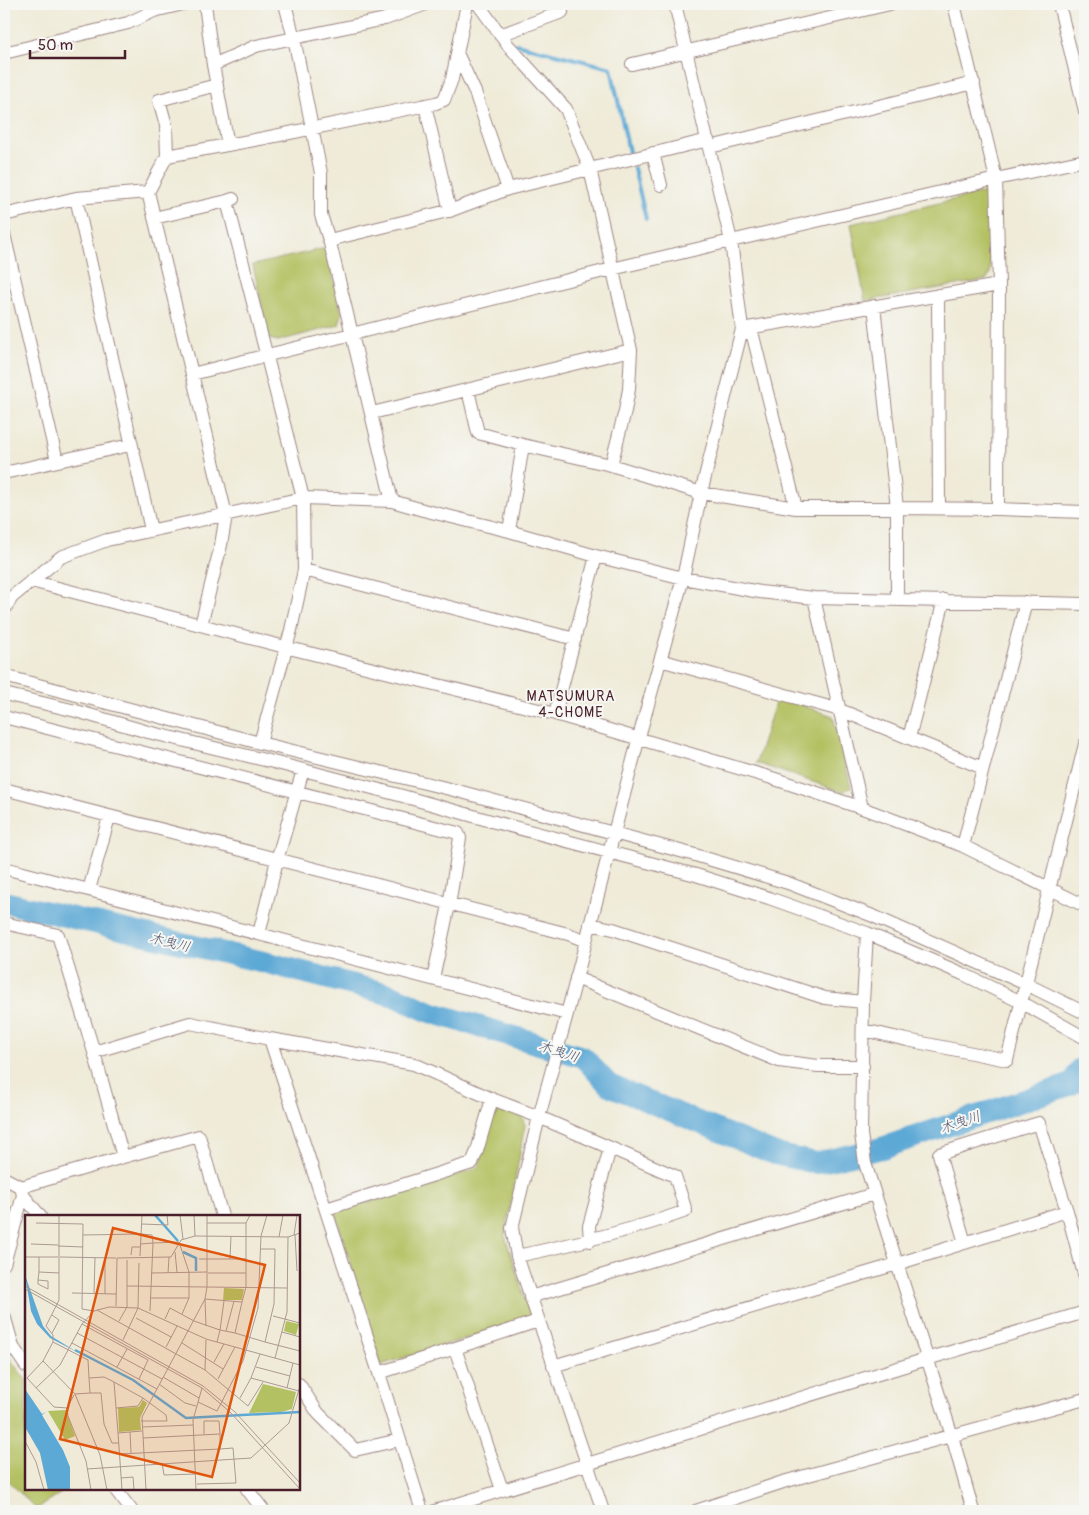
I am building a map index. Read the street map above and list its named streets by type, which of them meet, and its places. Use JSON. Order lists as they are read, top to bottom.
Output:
{
  "districts": ["MATSUMURA 4-CHOME"],
  "water": ["木曳川"],
  "scale_bar": "50 m"
}
